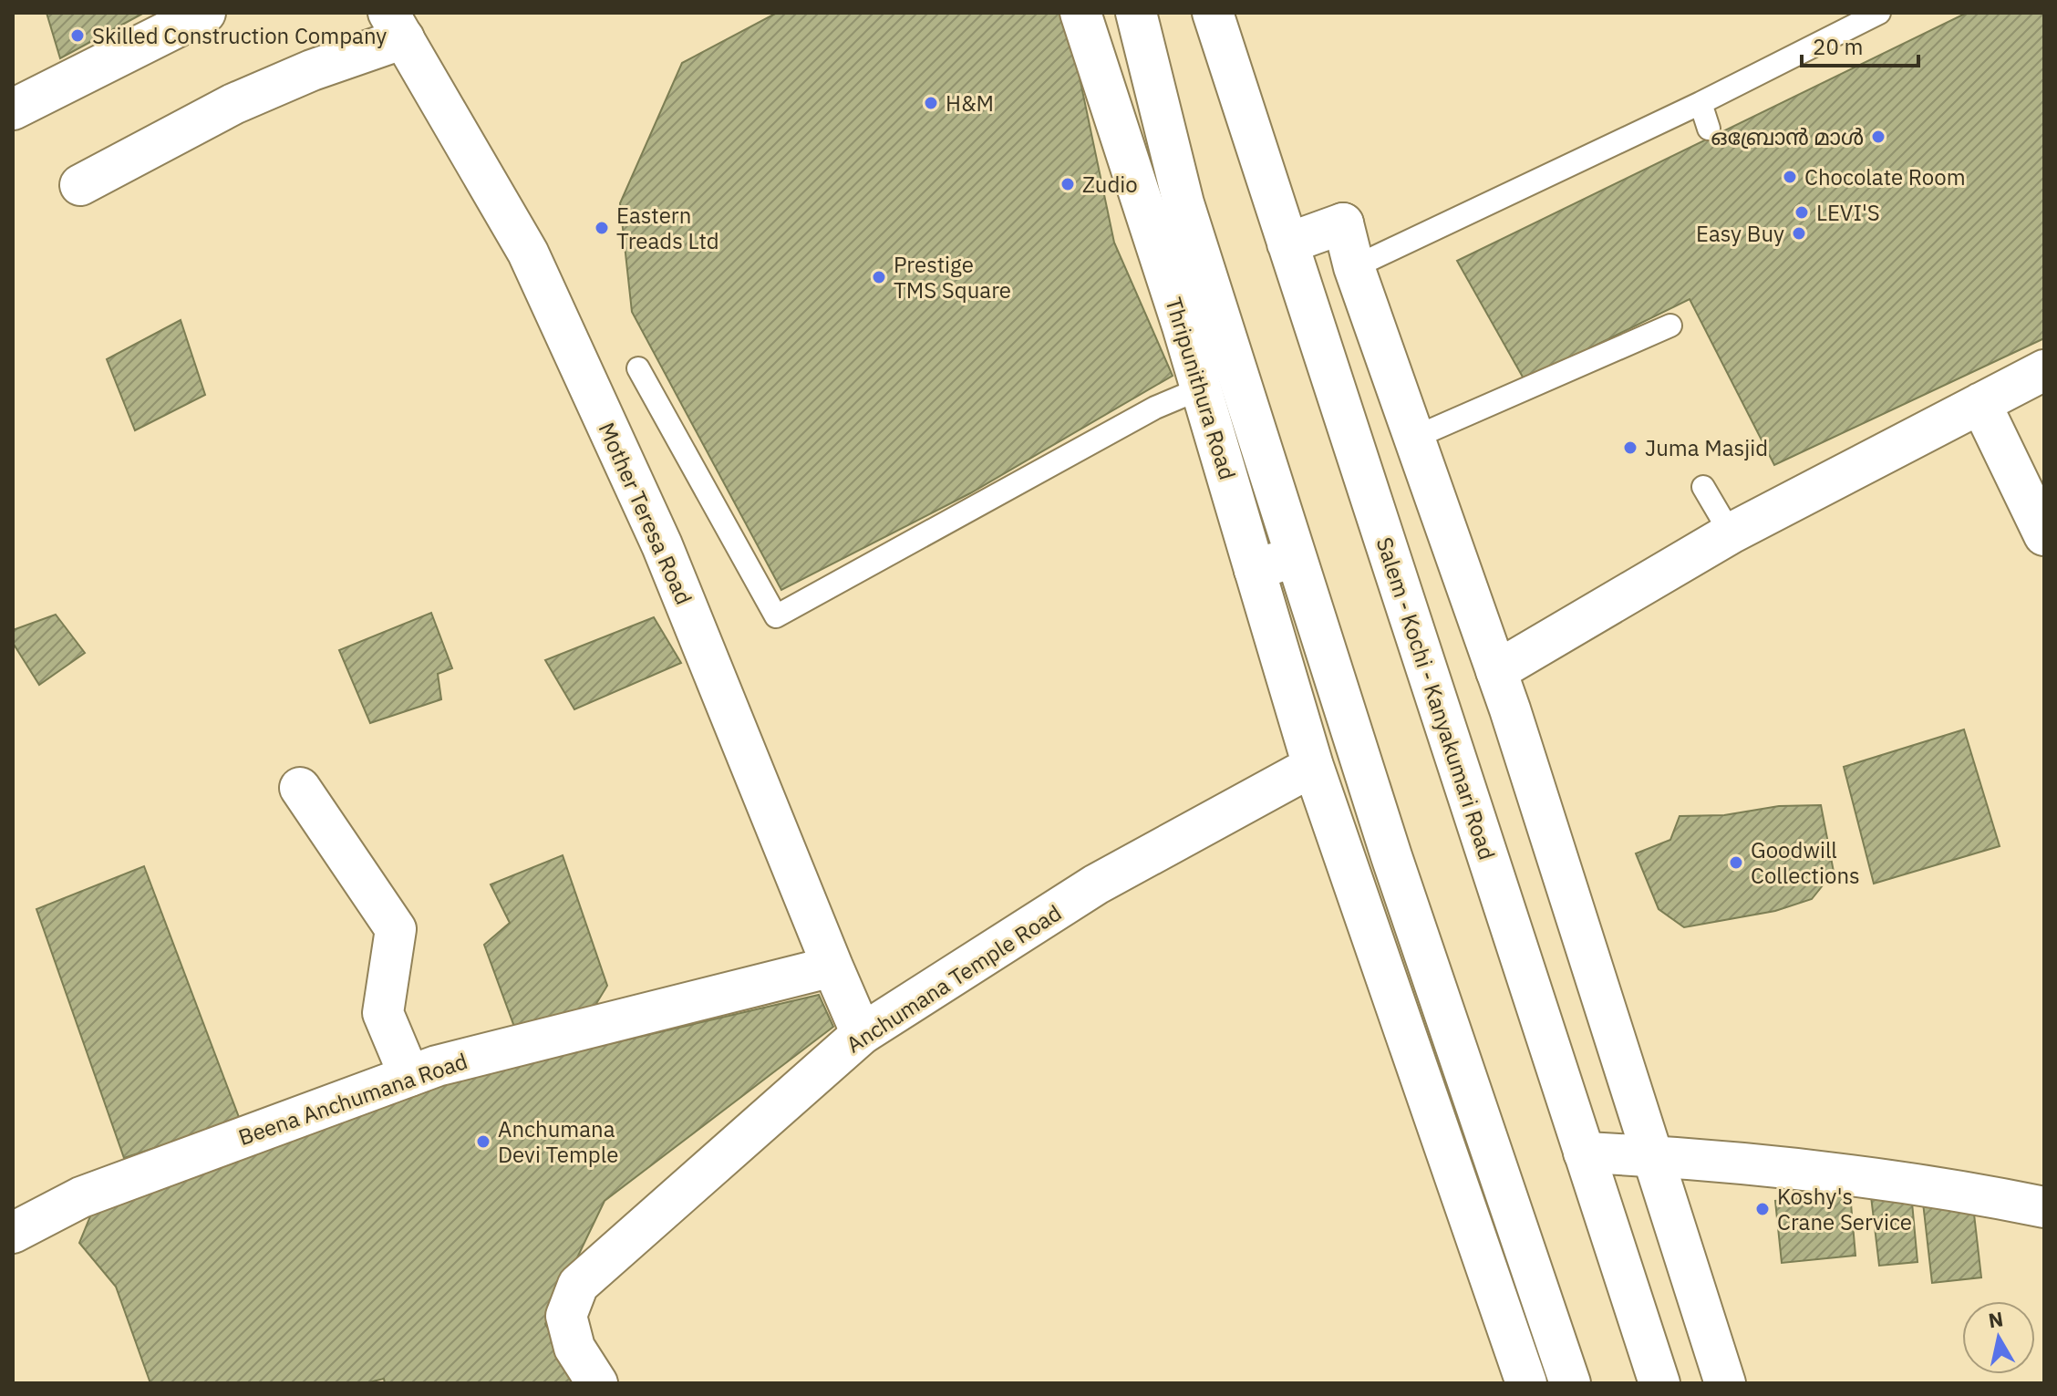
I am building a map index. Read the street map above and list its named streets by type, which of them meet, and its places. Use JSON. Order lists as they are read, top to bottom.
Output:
{
  "streets": {
    "main road": [
      "Thripunithura Road",
      "Mother Teresa Road",
      "Salem - Kochi - Kanyakumari Road",
      "Anchumana Temple Road",
      "Beena Anchumana Road"
    ]
  },
  "crossings": [
    ["Thripunithura Road", "Anchumana Temple Road"],
    ["Mother Teresa Road", "Anchumana Temple Road"],
    ["Mother Teresa Road", "Beena Anchumana Road"]
  ],
  "places": [
    "Skilled Construction Company",
    "H&M",
    "ഒബ്രോൻ മാൾ",
    "Chocolate Room",
    "Zudio",
    "LEVI'S",
    "Eastern Treads Ltd",
    "Easy Buy",
    "Prestige TMS Square",
    "Juma Masjid",
    "Goodwill Collections",
    "Anchumana Devi Temple",
    "Koshy's Crane Service"
  ],
  "scale_bar": "20 m",
  "north": "top"
}
